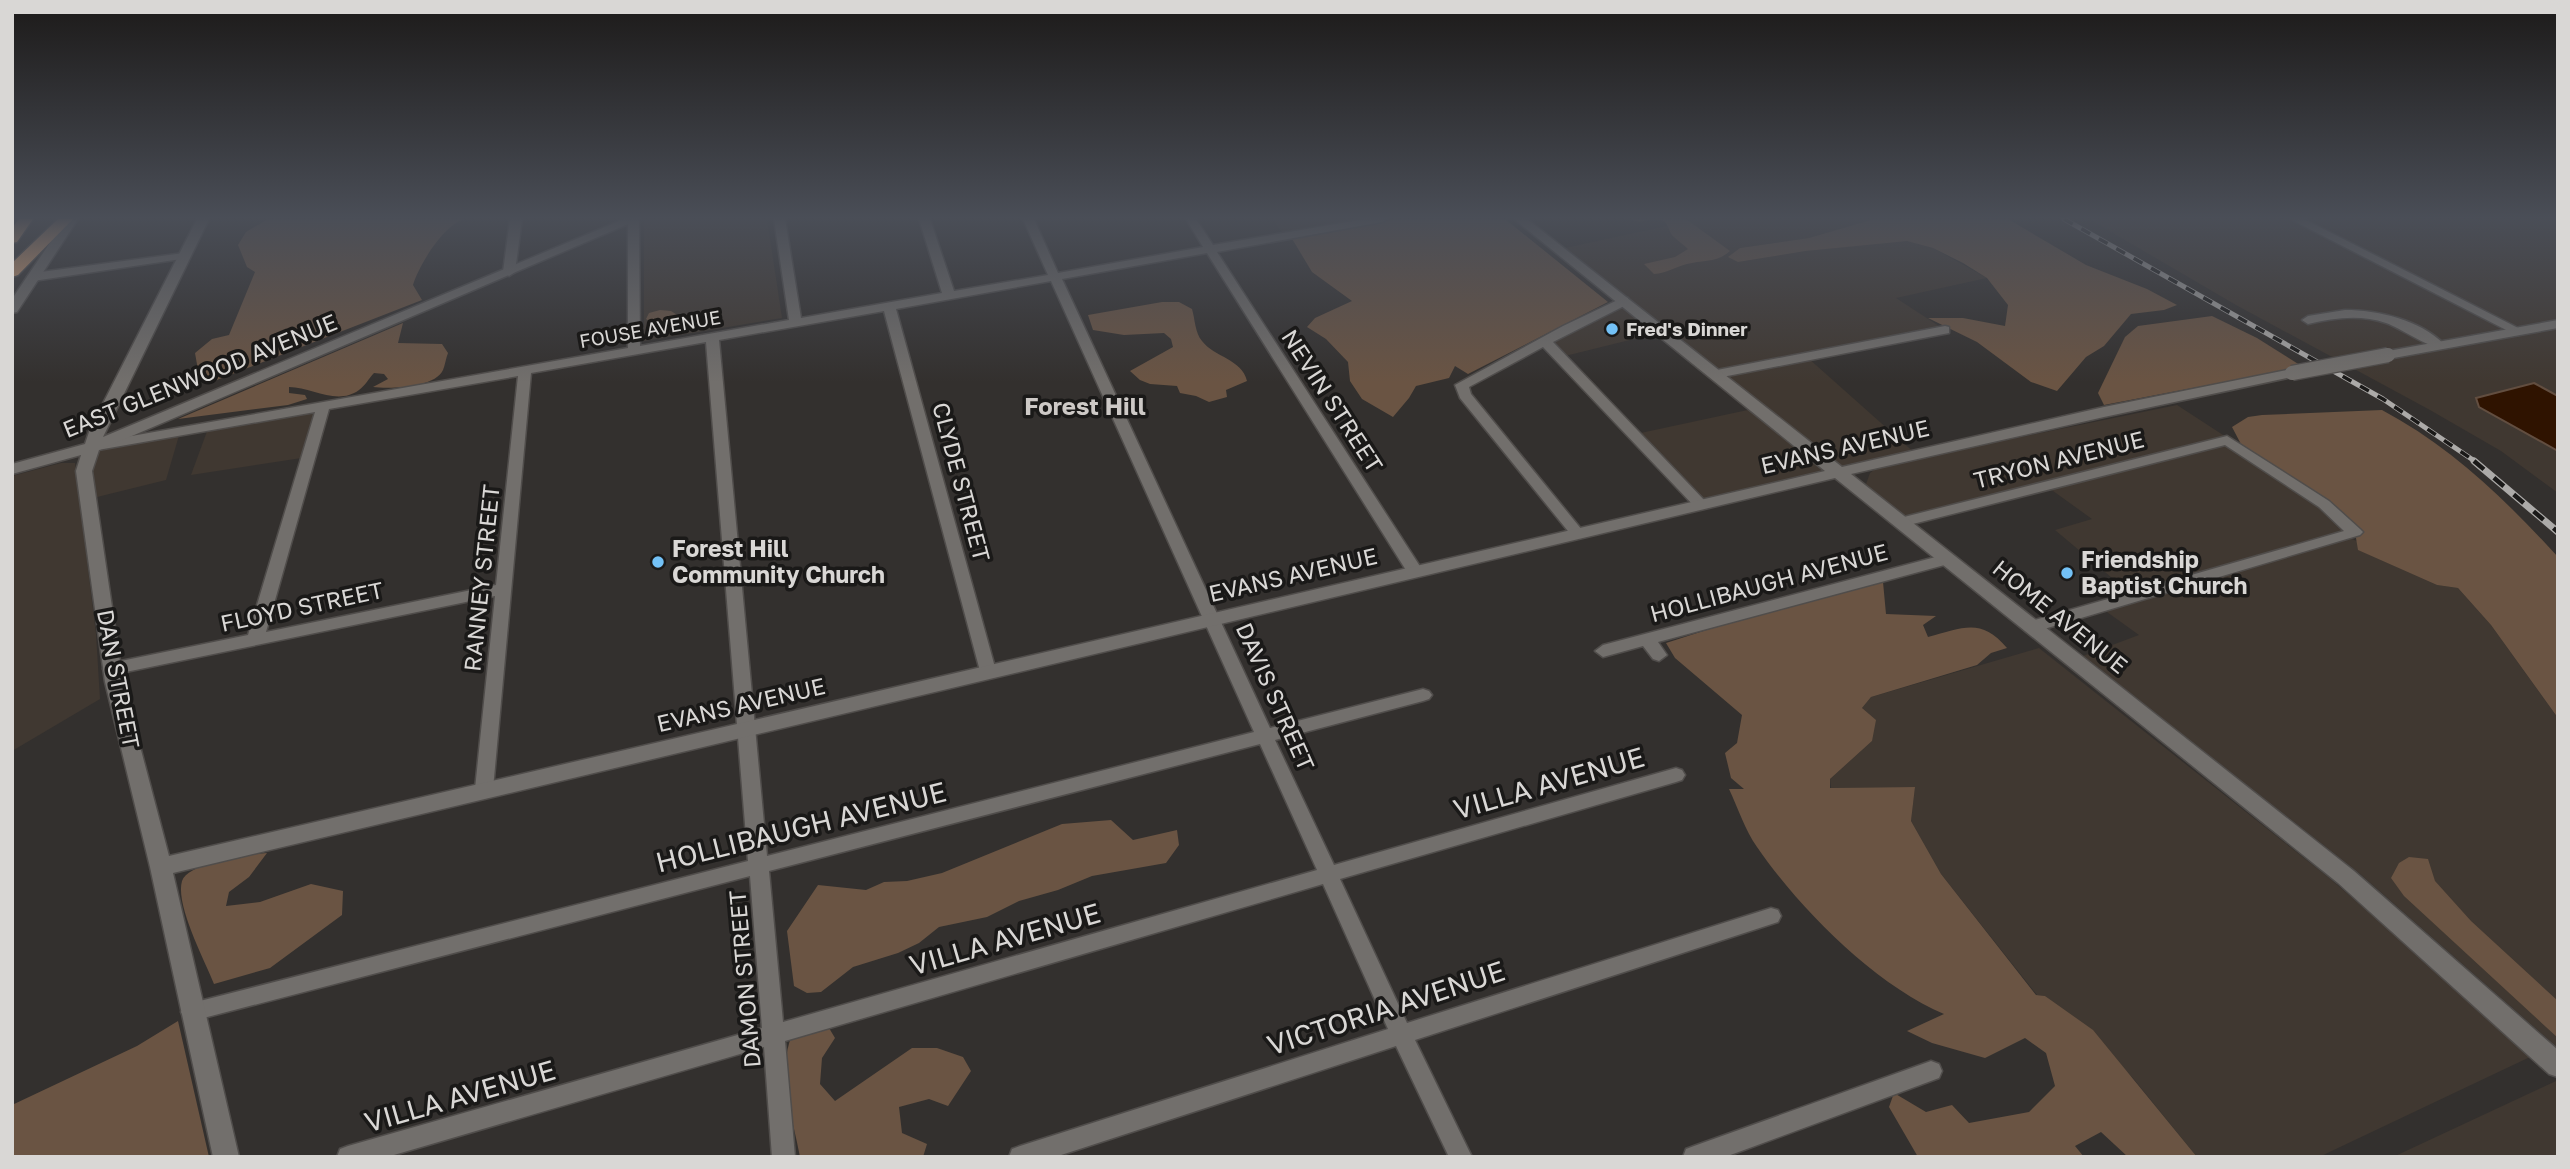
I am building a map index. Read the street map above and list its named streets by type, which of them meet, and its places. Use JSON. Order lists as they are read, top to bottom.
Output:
{
  "streets": {
    "street": [
      "FOUSE AVENUE",
      "EAST GLENWOOD AVENUE",
      "NEVIN STREET",
      "EVANS AVENUE",
      "TRYON AVENUE",
      "CLYDE STREET",
      "RANNEY STREET",
      "HOLLIBAUGH AVENUE",
      "FLOYD STREET",
      "HOME AVENUE",
      "DAN STREET",
      "DAVIS STREET",
      "VILLA AVENUE",
      "DAMON STREET",
      "VICTORIA AVENUE"
    ]
  },
  "crossings": [
    ["FOUSE AVENUE", "EAST GLENWOOD AVENUE"],
    ["FOUSE AVENUE", "CLYDE STREET"],
    ["FOUSE AVENUE", "RANNEY STREET"],
    ["FOUSE AVENUE", "DAN STREET"],
    ["FOUSE AVENUE", "DAVIS STREET"],
    ["FOUSE AVENUE", "DAMON STREET"],
    ["EAST GLENWOOD AVENUE", "DAN STREET"],
    ["NEVIN STREET", "EVANS AVENUE"],
    ["EVANS AVENUE", "CLYDE STREET"],
    ["EVANS AVENUE", "RANNEY STREET"],
    ["EVANS AVENUE", "HOME AVENUE"],
    ["EVANS AVENUE", "DAN STREET"],
    ["EVANS AVENUE", "DAVIS STREET"],
    ["EVANS AVENUE", "DAMON STREET"],
    ["TRYON AVENUE", "HOME AVENUE"],
    ["RANNEY STREET", "FLOYD STREET"],
    ["HOLLIBAUGH AVENUE", "HOME AVENUE"],
    ["HOLLIBAUGH AVENUE", "DAN STREET"],
    ["HOLLIBAUGH AVENUE", "DAVIS STREET"],
    ["HOLLIBAUGH AVENUE", "DAMON STREET"],
    ["FLOYD STREET", "DAN STREET"],
    ["DAVIS STREET", "VILLA AVENUE"],
    ["DAVIS STREET", "VICTORIA AVENUE"],
    ["VILLA AVENUE", "DAMON STREET"]
  ],
  "districts": ["Forest Hill"],
  "places": ["Fred's Dinner", "Forest Hill Community Church", "Friendship Baptist Church"]
}
